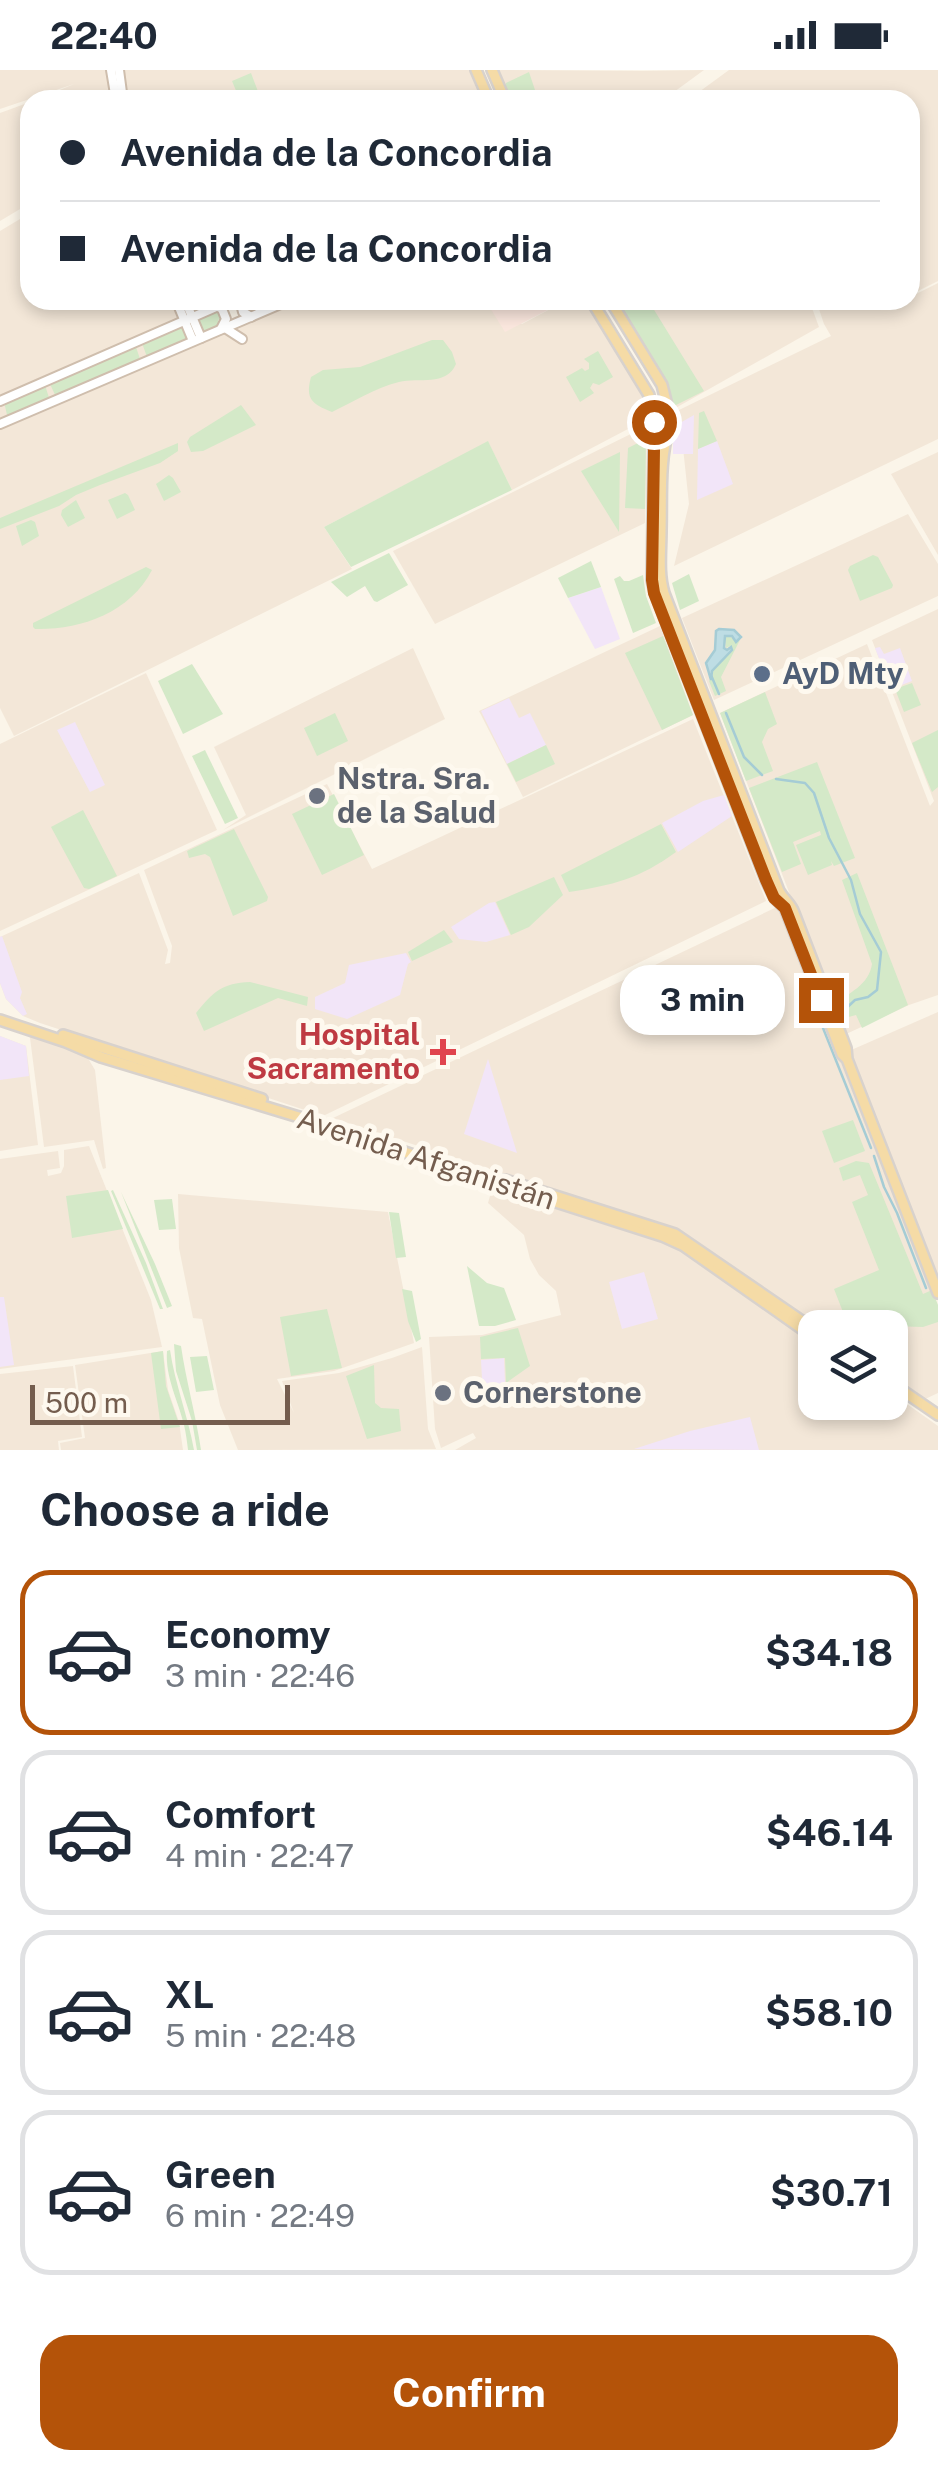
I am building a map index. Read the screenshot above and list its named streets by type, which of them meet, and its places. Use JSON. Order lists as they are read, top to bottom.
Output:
{
  "streets": {
    "main road": ["Avenida Afganistán"]
  },
  "places": {
    "other": ["AyD Mty", "Nstra. Sra. de la Salud", "Cornerstone"],
    "health": ["Hospital Sacramento"]
  },
  "scale_bar": "500 m",
  "page": {
    "status": "22:40",
    "banner": ["Avenida de la Concordia", "Avenida de la Concordia"],
    "bubble": "3 min",
    "scale": "500 m",
    "heading": "Choose a ride",
    "list": [
      {
        "name": "Economy",
        "note": "3 min · 22:46",
        "value": "$34.18"
      },
      {
        "name": "Comfort",
        "note": "4 min · 22:47",
        "value": "$46.14"
      },
      {
        "name": "XL",
        "note": "5 min · 22:48",
        "value": "$58.10"
      },
      {
        "name": "Green",
        "note": "6 min · 22:49",
        "value": "$30.71"
      }
    ],
    "buttons": "Confirm"
  }
}
